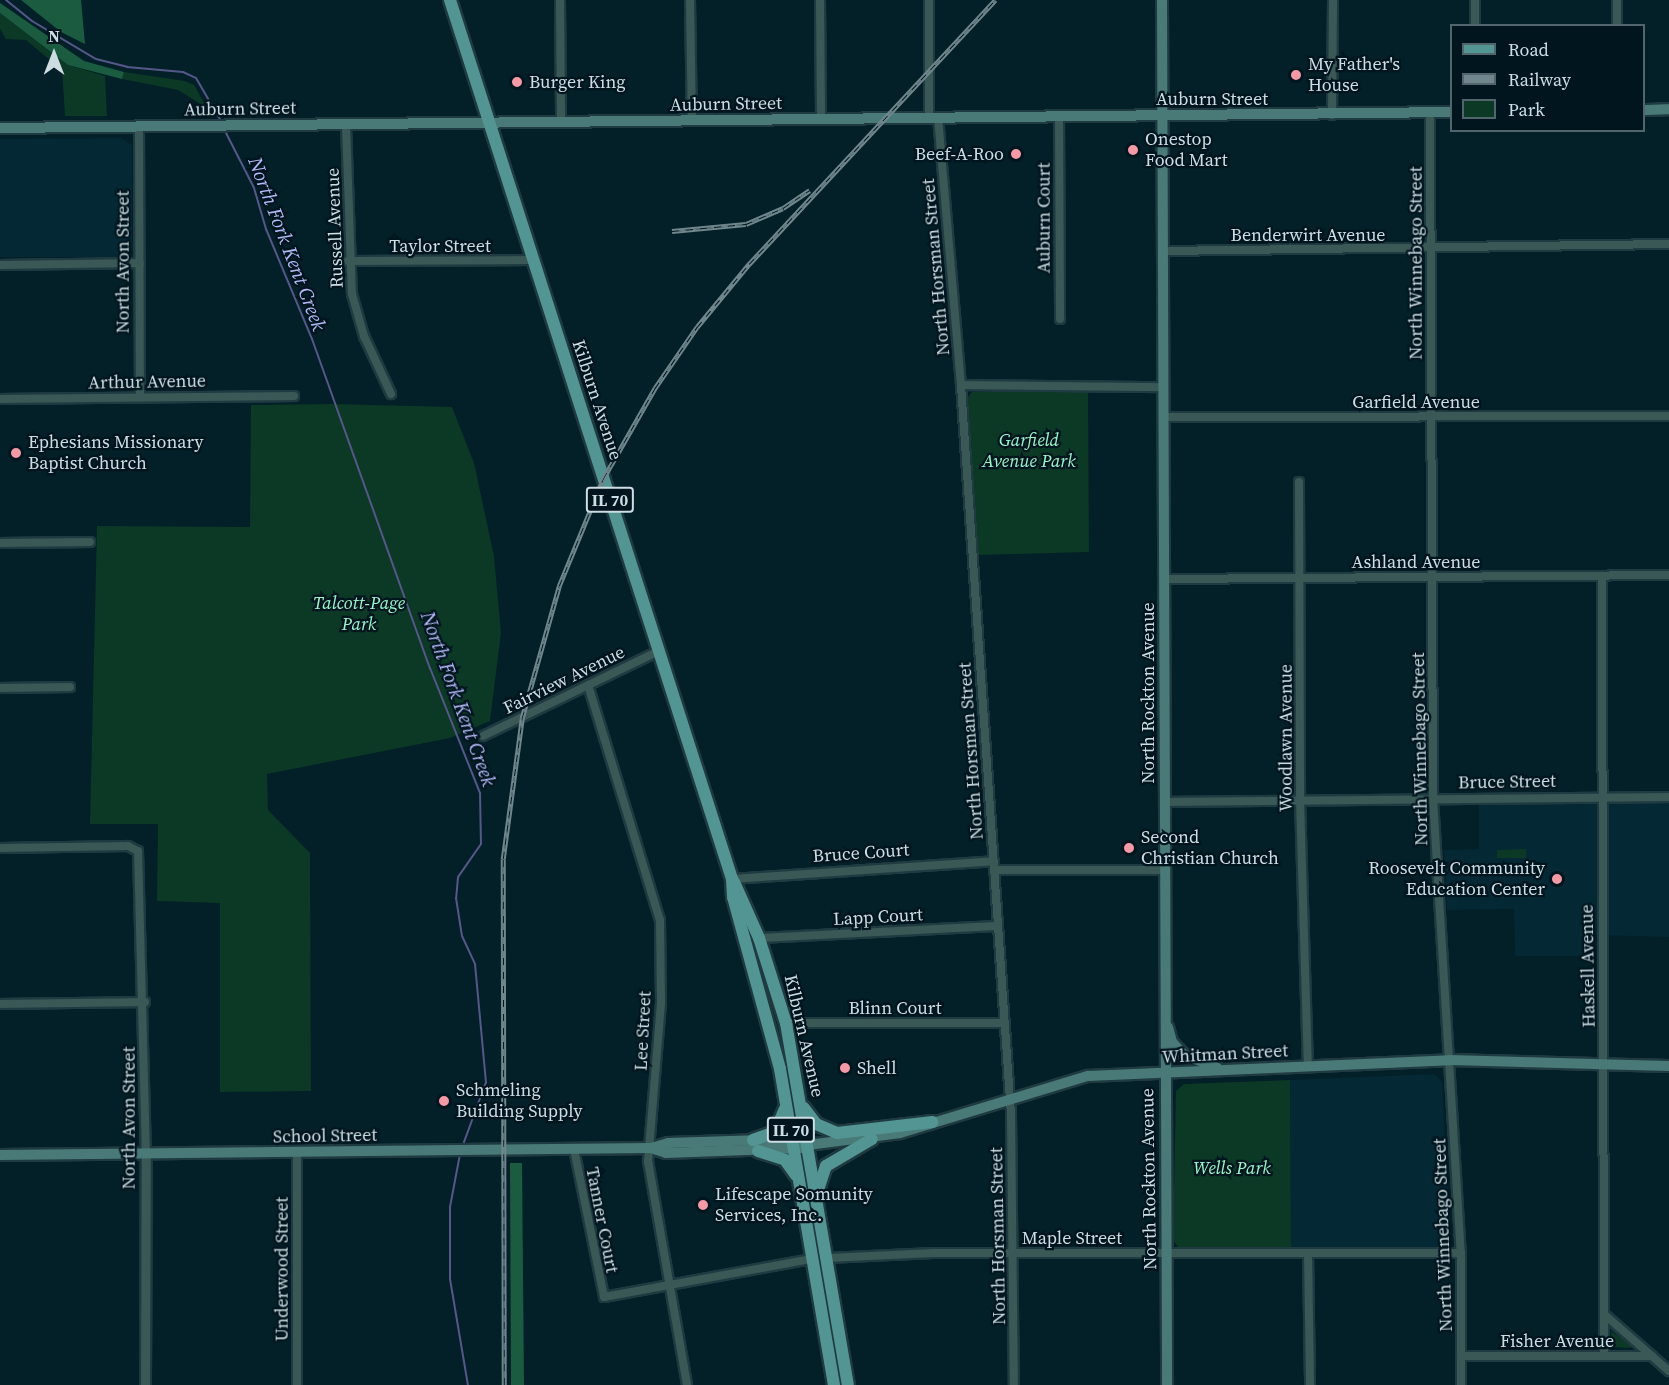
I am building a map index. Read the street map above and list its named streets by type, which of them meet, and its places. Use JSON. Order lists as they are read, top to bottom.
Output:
{
  "streets": {
    "main road": [
      "Auburn Street",
      "Kilburn Avenue",
      "IL 70",
      "North Rockton Avenue",
      "Whitman Street",
      "School Street"
    ],
    "street": [
      "Auburn Court",
      "Russell Avenue",
      "Benderwirt Avenue",
      "Taylor Street",
      "North Avon Street",
      "North Winnebago Street",
      "North Horsman Street",
      "Arthur Avenue",
      "Garfield Avenue",
      "Ashland Avenue",
      "Fairview Avenue",
      "Woodlawn Avenue",
      "Bruce Street",
      "Bruce Court",
      "Lapp Court",
      "Haskell Avenue",
      "Blinn Court",
      "Lee Street",
      "Tanner Court",
      "Maple Street",
      "Underwood Street",
      "Fisher Avenue"
    ]
  },
  "crossings": [
    ["Auburn Street", "Auburn Court"],
    ["Auburn Street", "Russell Avenue"],
    ["Auburn Street", "North Avon Street"],
    ["Auburn Street", "North Winnebago Street"],
    ["Auburn Street", "North Horsman Street"],
    ["Auburn Street", "Kilburn Avenue"],
    ["Auburn Street", "North Rockton Avenue"],
    ["Russell Avenue", "Taylor Street"],
    ["Benderwirt Avenue", "North Winnebago Street"],
    ["Benderwirt Avenue", "North Rockton Avenue"],
    ["Taylor Street", "Kilburn Avenue"],
    ["North Avon Street", "Arthur Avenue"],
    ["North Avon Street", "School Street"],
    ["North Winnebago Street", "Garfield Avenue"],
    ["North Winnebago Street", "Ashland Avenue"],
    ["North Winnebago Street", "Bruce Street"],
    ["North Winnebago Street", "Whitman Street"],
    ["North Winnebago Street", "Maple Street"],
    ["North Winnebago Street", "Fisher Avenue"],
    ["North Horsman Street", "Bruce Court"],
    ["North Horsman Street", "Lapp Court"],
    ["North Horsman Street", "Blinn Court"],
    ["North Horsman Street", "Whitman Street"],
    ["North Horsman Street", "Maple Street"],
    ["Kilburn Avenue", "Fairview Avenue"],
    ["Kilburn Avenue", "Bruce Court"],
    ["Kilburn Avenue", "Lapp Court"],
    ["Kilburn Avenue", "Blinn Court"],
    ["Kilburn Avenue", "Whitman Street"],
    ["Kilburn Avenue", "School Street"],
    ["Kilburn Avenue", "Maple Street"],
    ["Garfield Avenue", "North Rockton Avenue"],
    ["Ashland Avenue", "North Rockton Avenue"],
    ["Ashland Avenue", "Woodlawn Avenue"],
    ["Ashland Avenue", "Haskell Avenue"],
    ["Fairview Avenue", "Lee Street"],
    ["North Rockton Avenue", "Bruce Street"],
    ["North Rockton Avenue", "Whitman Street"],
    ["North Rockton Avenue", "Maple Street"],
    ["Woodlawn Avenue", "Bruce Street"],
    ["Woodlawn Avenue", "Whitman Street"],
    ["Bruce Street", "Haskell Avenue"],
    ["Haskell Avenue", "Whitman Street"],
    ["Haskell Avenue", "Fisher Avenue"],
    ["Lee Street", "School Street"],
    ["Lee Street", "Tanner Court"],
    ["Whitman Street", "School Street"],
    ["School Street", "Tanner Court"],
    ["School Street", "Underwood Street"]
  ],
  "water": ["North Fork Kent Creek"],
  "parks": ["Garfield Avenue Park", "Talcott-Page Park", "Wells Park"],
  "places": [
    "My Father's House",
    "Burger King",
    "Onestop Food Mart",
    "Beef-A-Roo",
    "Ephesians Missionary Baptist Church",
    "Second Christian Church",
    "Roosevelt Community Education Center",
    "Shell",
    "Schmeling Building Supply",
    "Lifescape Somunity Services, Inc."
  ],
  "legend": ["Road", "Railway", "Park"],
  "north": "top"
}
